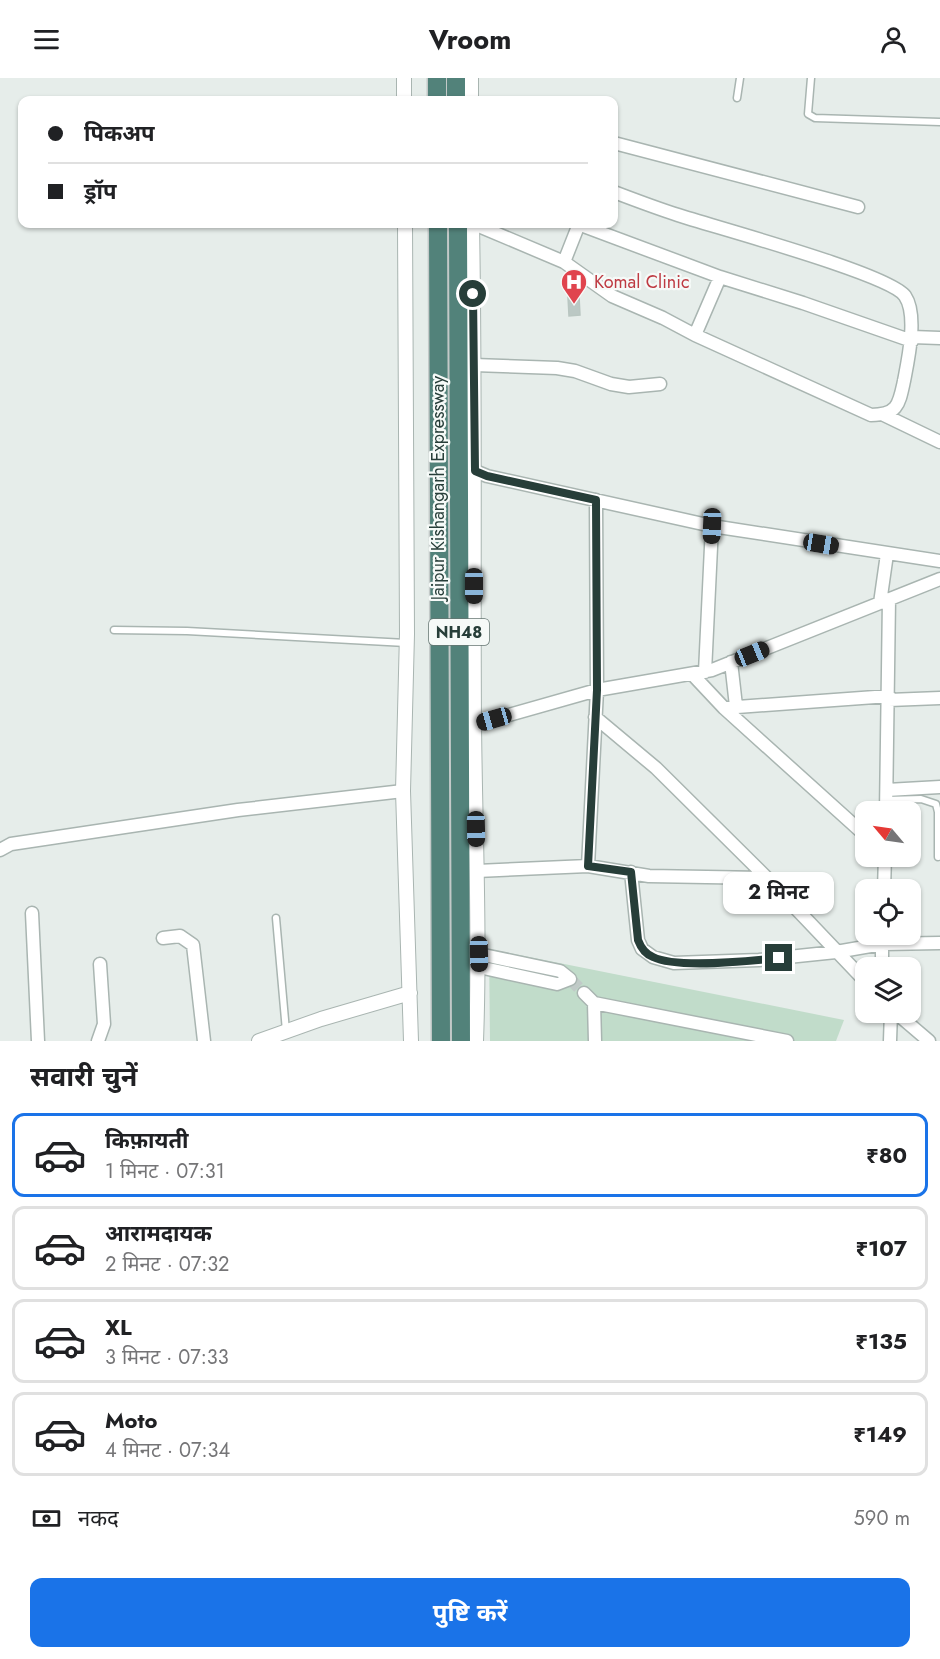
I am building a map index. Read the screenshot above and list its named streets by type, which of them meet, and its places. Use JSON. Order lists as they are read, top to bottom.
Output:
{
  "streets": {
    "highway": ["Jaipur Kishangarh Expressway", "NH48"]
  },
  "places": {
    "hospital": ["Komal Clinic"]
  },
  "north": "top left",
  "page": {
    "header": "Vroom",
    "banner": ["पिकअप", "ड्रॉप"],
    "bubble": "2 मिनट",
    "heading": "सवारी चुनें",
    "list": [
      {
        "name": "किफ़ायती",
        "note": "1 मिनट · 07:31",
        "value": "₹80"
      },
      {
        "name": "आरामदायक",
        "note": "2 मिनट · 07:32",
        "value": "₹107"
      },
      {
        "name": "XL",
        "note": "3 मिनट · 07:33",
        "value": "₹135"
      },
      {
        "name": "Moto",
        "note": "4 मिनट · 07:34",
        "value": "₹149"
      }
    ],
    "pay": ["नकद", "590 m"],
    "buttons": "पुष्टि करें"
  }
}
